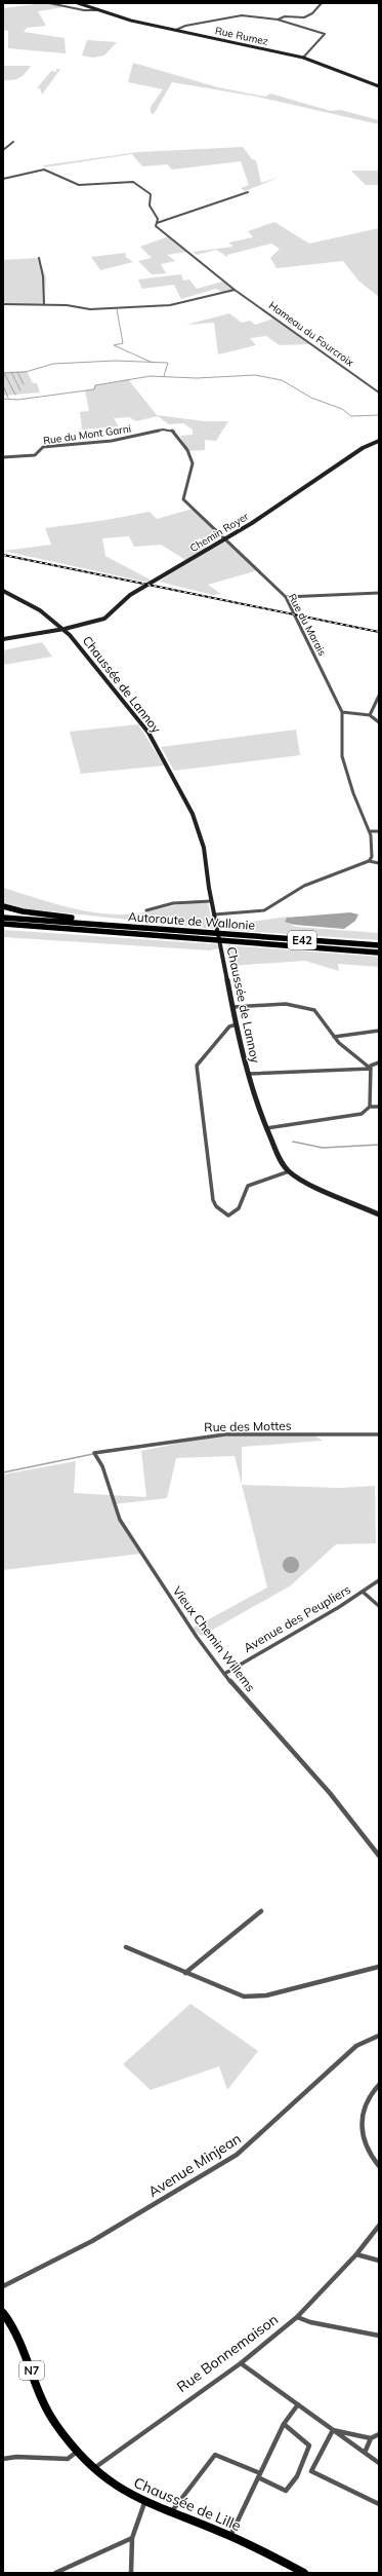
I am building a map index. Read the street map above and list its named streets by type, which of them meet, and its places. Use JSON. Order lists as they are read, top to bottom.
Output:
{
  "streets": {
    "highway": ["Autoroute de Wallonie", "E42"],
    "main road": [
      "Rue Rumez",
      "Chemin Royer",
      "Chaussée de Lannoy",
      "N7",
      "Chaussée de Lille"
    ],
    "street": [
      "Hameau du Fourcroix",
      "Rue du Mont Garni",
      "Rue du Marais",
      "Rue des Mottes",
      "Avenue des Peupliers",
      "Vieux Chemin Willems",
      "Avenue Minjean",
      "Rue Bonnemaison"
    ]
  },
  "crossings": [
    ["Rue du Mont Garni", "Chemin Royer"],
    ["Rue du Mont Garni", "Rue du Marais"],
    ["Chemin Royer", "Rue du Marais"],
    ["Chemin Royer", "Chaussée de Lannoy"],
    ["Rue des Mottes", "Vieux Chemin Willems"],
    ["Avenue des Peupliers", "Vieux Chemin Willems"],
    ["Rue Bonnemaison", "Chaussée de Lille"]
  ]
}
